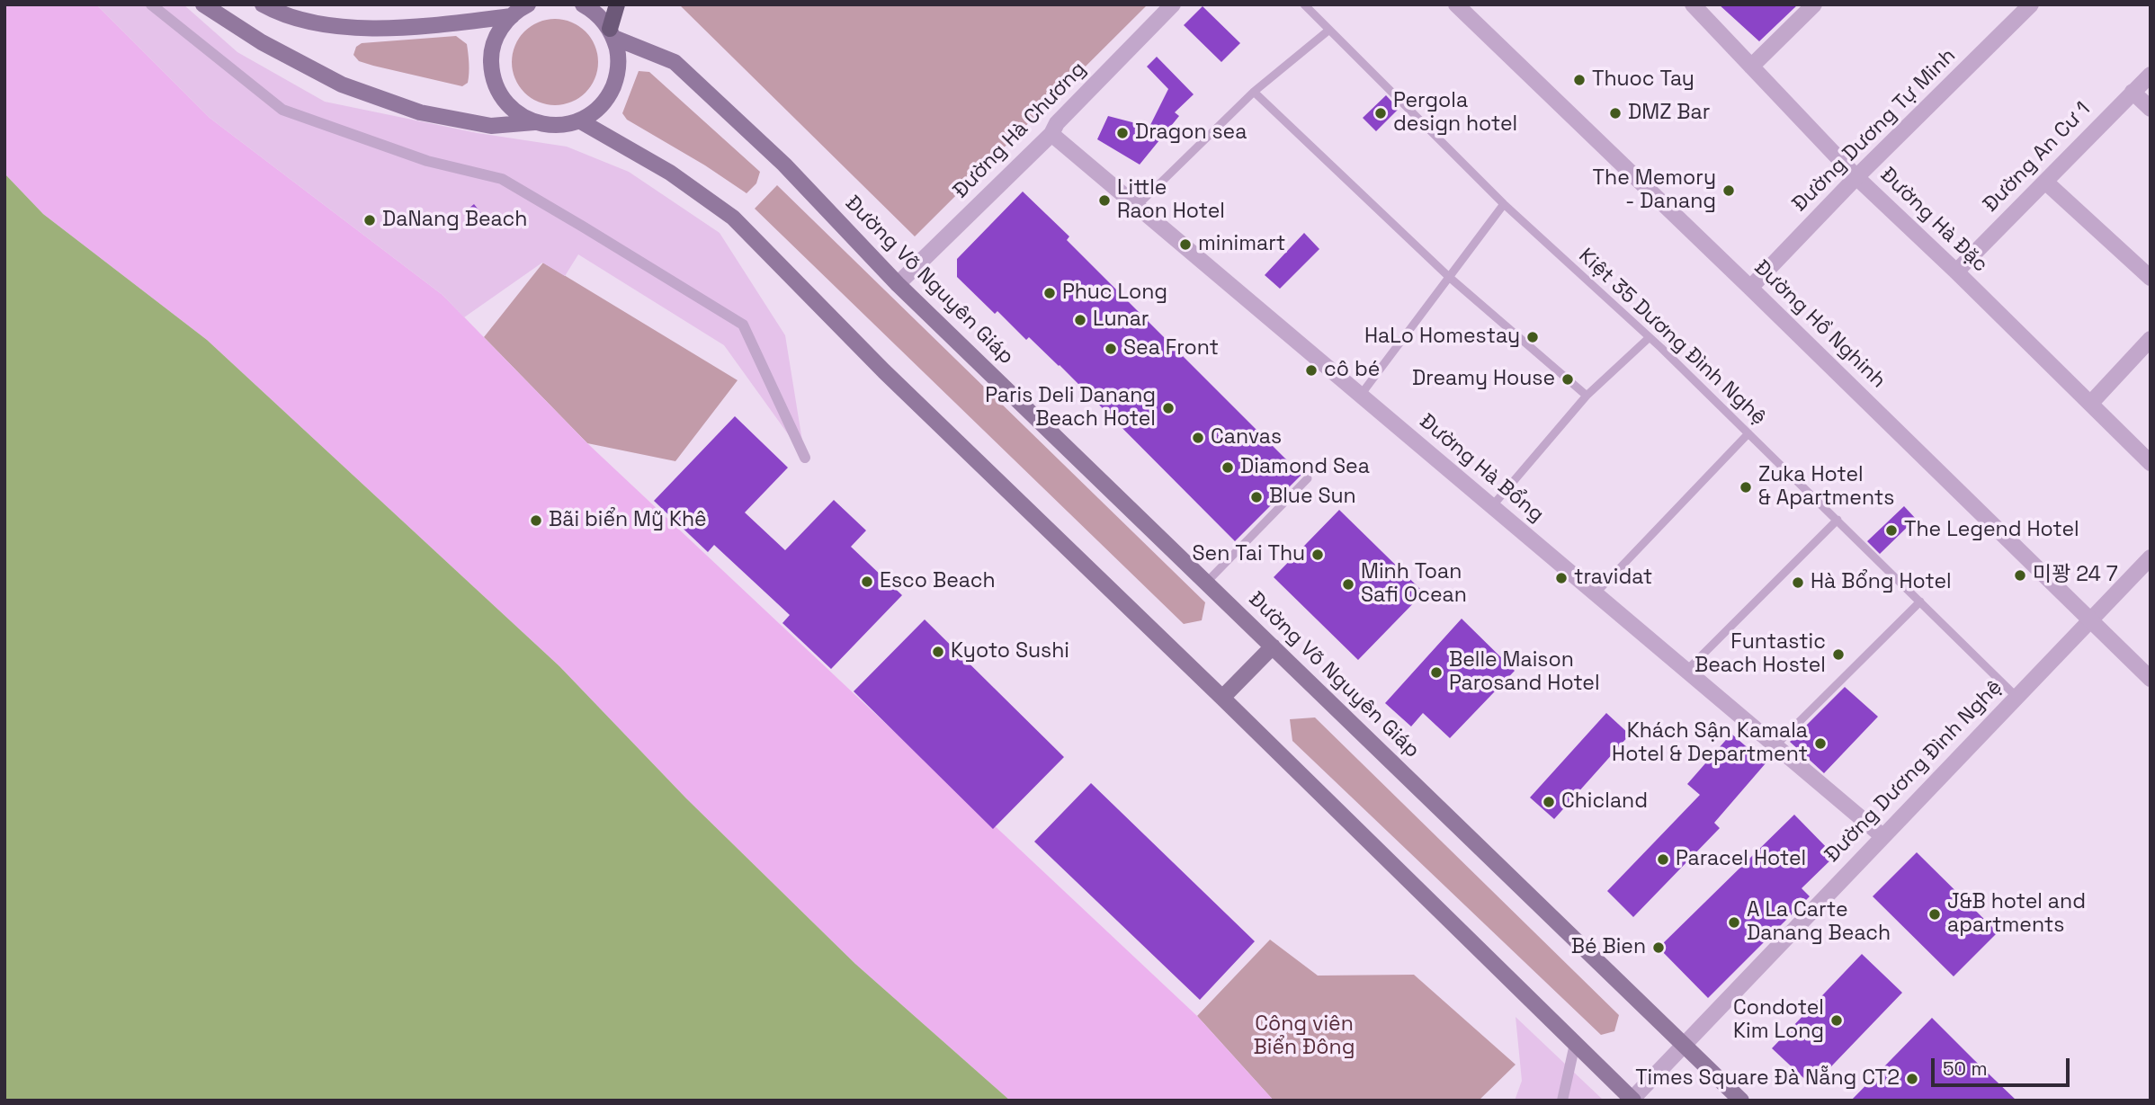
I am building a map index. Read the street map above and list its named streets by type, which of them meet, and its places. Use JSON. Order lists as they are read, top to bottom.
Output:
{
  "streets": {
    "main road": ["Đường Võ Nguyên Giáp"],
    "street": [
      "Đường Hà Chương",
      "Đường Dương Tự Minh",
      "Đường An Cư 1",
      "Đường Hà Đặc",
      "Đường Hồ Nghinh",
      "Đường Hà Bổng",
      "Đường Dương Đình Nghệ"
    ],
    "lane": ["Kiệt 35 Dương Đình Nghệ"]
  },
  "crossings": [
    ["Đường Hà Chương", "Đường Võ Nguyên Giáp"],
    ["Đường Hà Chương", "Đường Hà Bổng"],
    ["Đường Dương Tự Minh", "Đường Hà Đặc"],
    ["Đường Dương Tự Minh", "Đường Hồ Nghinh"],
    ["Đường An Cư 1", "Đường Hà Đặc"],
    ["Đường Võ Nguyên Giáp", "Đường Dương Đình Nghệ"],
    ["Đường Hồ Nghinh", "Đường Dương Đình Nghệ"],
    ["Kiệt 35 Dương Đình Nghệ", "Đường Dương Đình Nghệ"],
    ["Đường Hà Bổng", "Đường Dương Đình Nghệ"]
  ],
  "parks": ["Công viên Biển Đông"],
  "places": [
    "Thuoc Tay",
    "Pergola design hotel",
    "DMZ Bar",
    "Dragon sea",
    "The Memory - Danang",
    "Little Raon Hotel",
    "DaNang Beach",
    "minimart",
    "Phuc Long",
    "Lunar",
    "HaLo Homestay",
    "Sea Front",
    "cô bé",
    "Dreamy House",
    "Paris Deli Danang Beach Hotel",
    "Canvas",
    "Diamond Sea",
    "Zuka Hotel & Apartments",
    "Blue Sun",
    "Bãi biển Mỹ Khê",
    "The Legend Hotel",
    "Sen Tai Thu",
    "미꽝 24 7",
    "travidat",
    "Esco Beach",
    "Hà Bổng Hotel",
    "Minh Toan Safi Ocean",
    "Kyoto Sushi",
    "Funtastic Beach Hostel",
    "Belle Maison Parosand Hotel",
    "Khách Sận Kamala Hotel & Department",
    "Chicland",
    "Paracel Hotel",
    "J&B hotel and apartments",
    "A La Carte Danang Beach",
    "Bé Bien",
    "Condotel Kim Long",
    "Times Square Đà Nẵng CT2"
  ],
  "scale_bar": "50 m"
}
